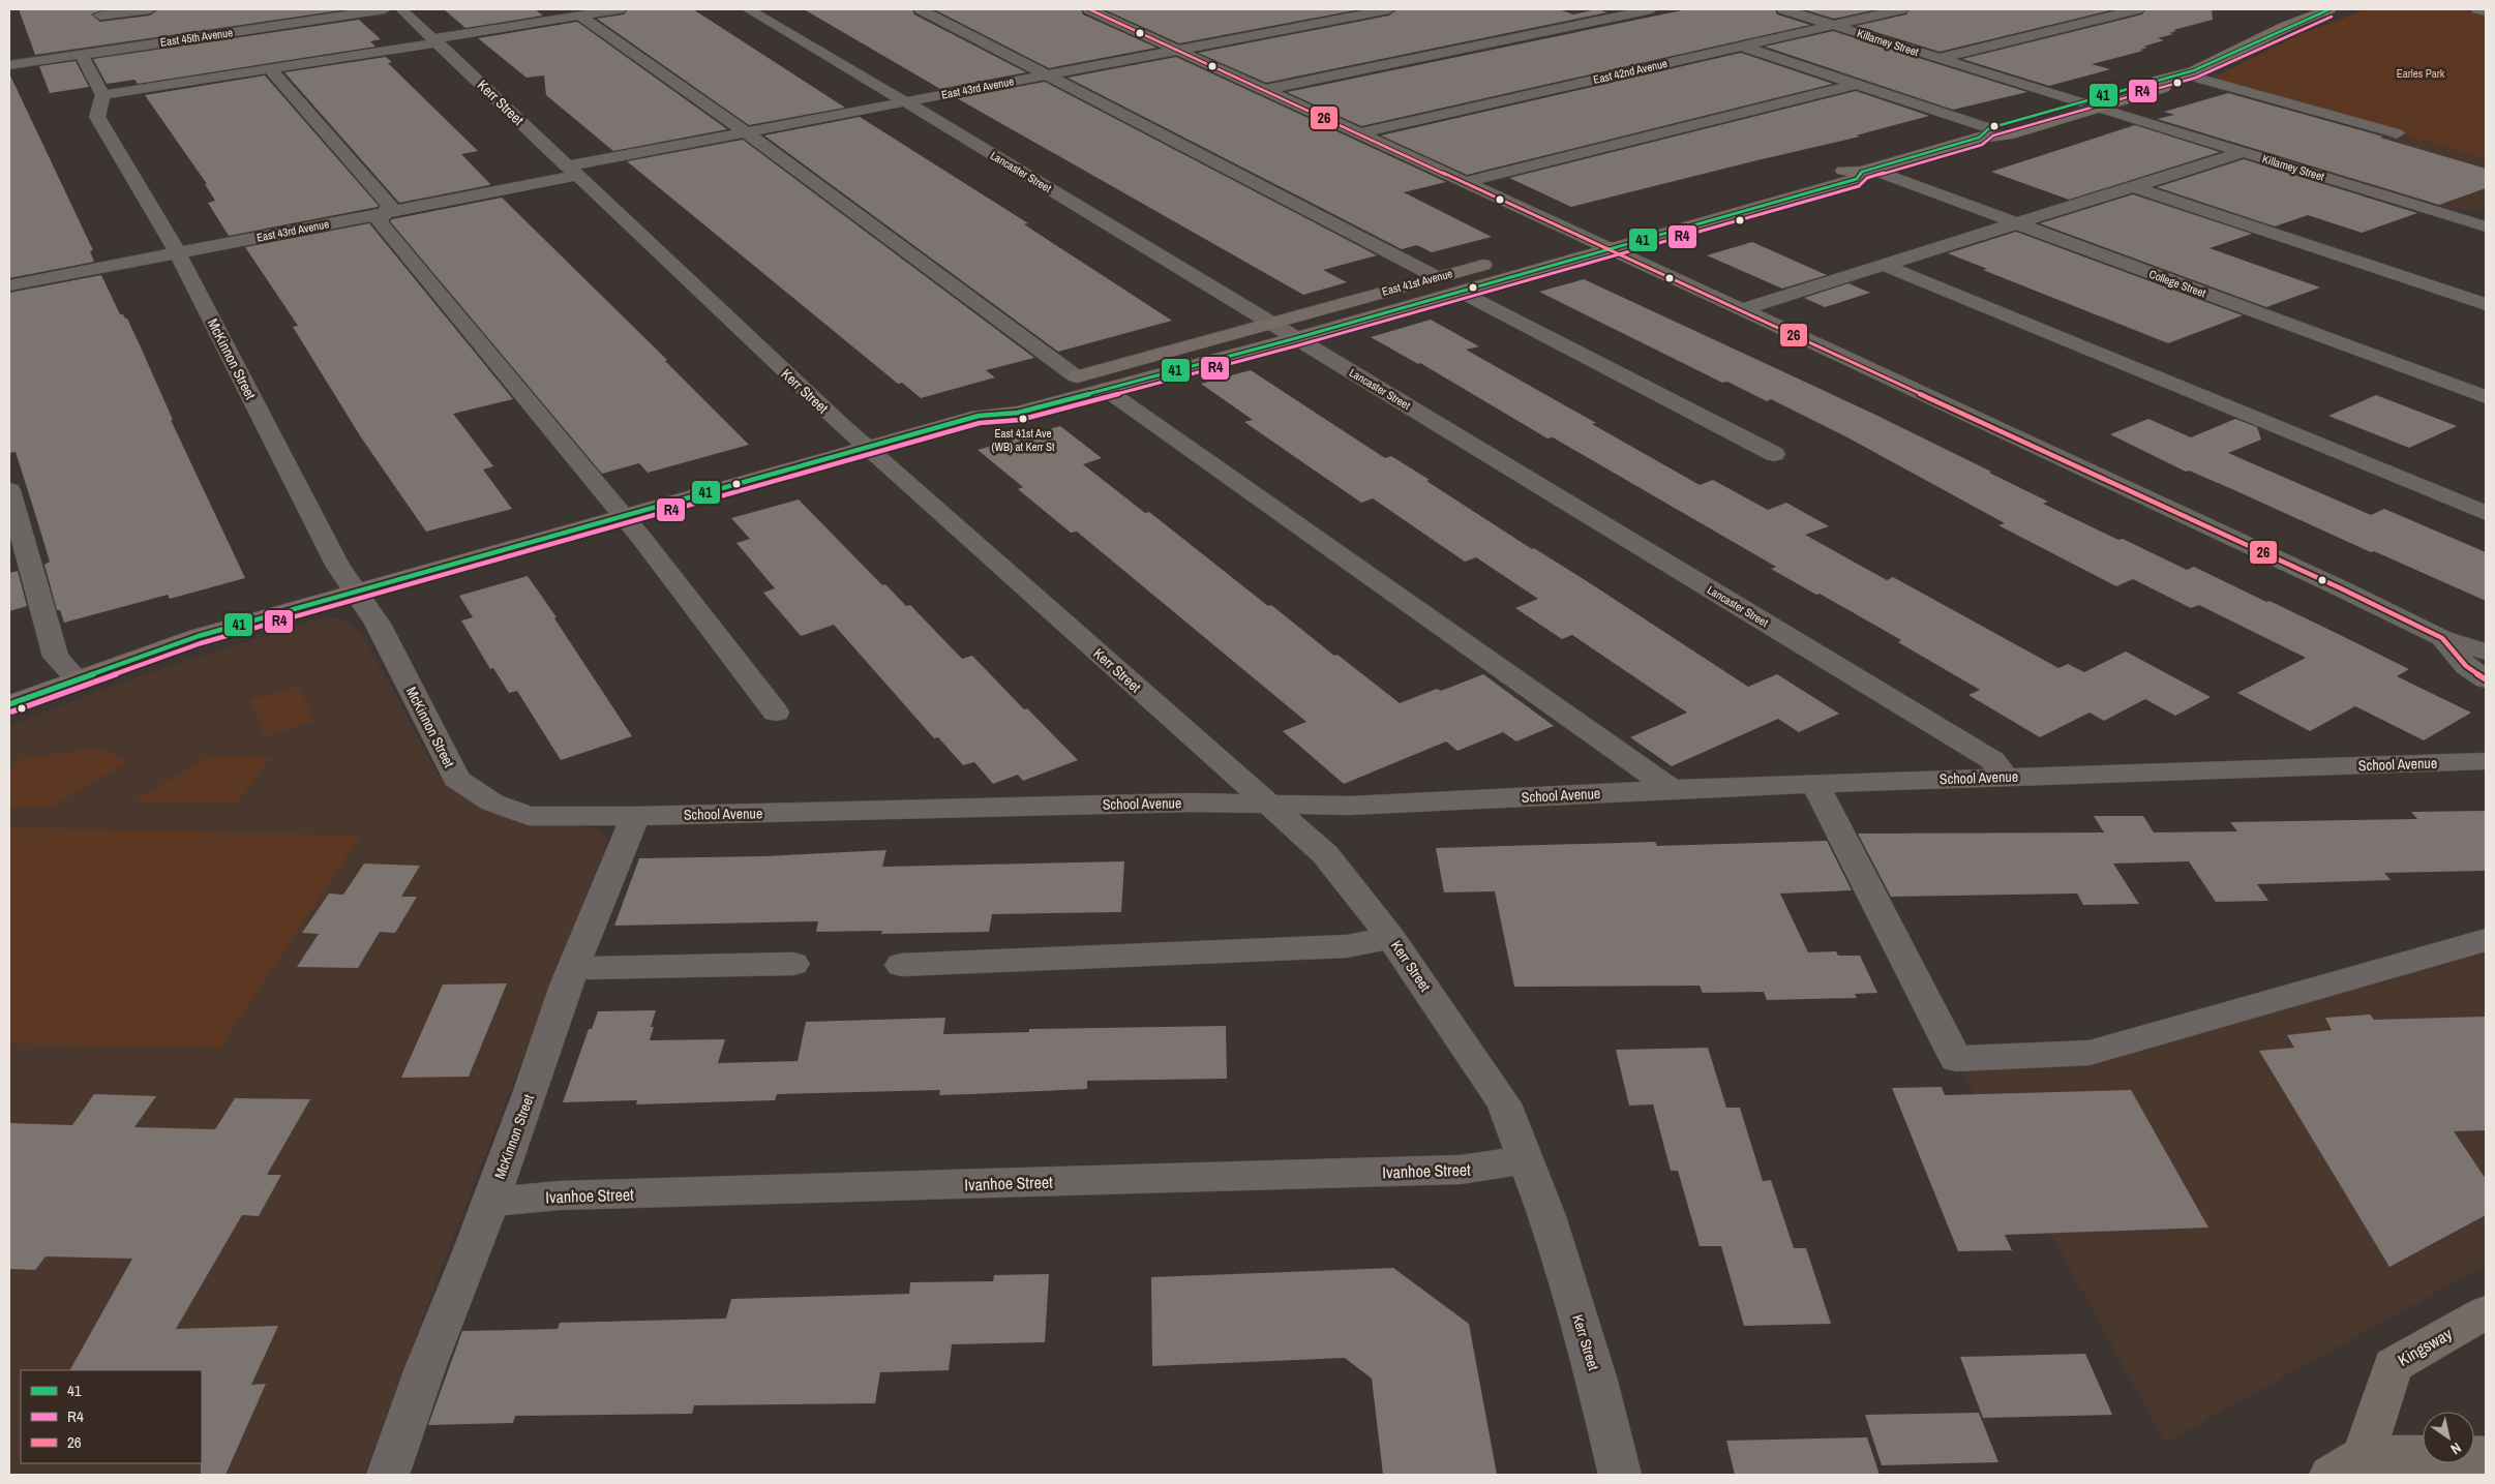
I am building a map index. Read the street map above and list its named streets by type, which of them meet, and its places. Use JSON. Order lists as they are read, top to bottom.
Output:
{
  "streets": {
    "main road": ["East 41st Avenue", "Kingsway"],
    "street": [
      "East 45th Avenue",
      "Killarney Street",
      "East 42nd Avenue",
      "East 43rd Avenue",
      "Kerr Street",
      "Lancaster Street",
      "College Street",
      "McKinnon Street",
      "School Avenue",
      "Ivanhoe Street"
    ]
  },
  "crossings": [
    ["Killarney Street", "East 42nd Avenue"],
    ["Killarney Street", "East 41st Avenue"],
    ["East 43rd Avenue", "Kerr Street"],
    ["East 43rd Avenue", "Lancaster Street"],
    ["East 43rd Avenue", "McKinnon Street"],
    ["Kerr Street", "East 41st Avenue"],
    ["Kerr Street", "School Avenue"],
    ["Kerr Street", "Ivanhoe Street"],
    ["Lancaster Street", "East 41st Avenue"],
    ["Lancaster Street", "School Avenue"],
    ["East 41st Avenue", "College Street"],
    ["East 41st Avenue", "McKinnon Street"],
    ["McKinnon Street", "School Avenue"],
    ["McKinnon Street", "Ivanhoe Street"]
  ],
  "parks": ["Earles Park"],
  "places": ["East 41st Ave (WB) at Kerr St"],
  "lines": ["transit line 41", "transit line 26", "transit line R4"],
  "legend": ["41", "R4", "26"],
  "north": "bottom right"
}
